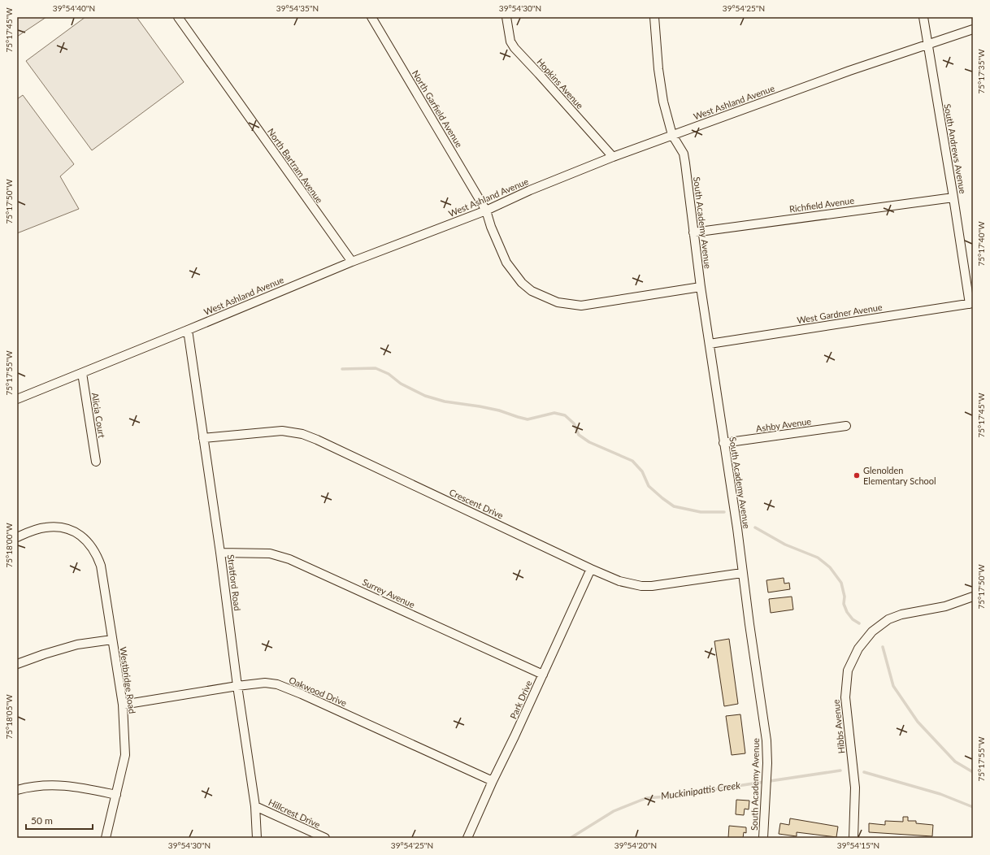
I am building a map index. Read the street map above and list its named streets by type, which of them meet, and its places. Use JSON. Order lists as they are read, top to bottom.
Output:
{
  "streets": {
    "street": [
      "Hopkins Avenue",
      "West Ashland Avenue",
      "North Garfield Avenue",
      "South Andrews Avenue",
      "North Bartram Avenue",
      "Richfield Avenue",
      "South Academy Avenue",
      "West Gardner Avenue",
      "Alicia Court",
      "Ashby Avenue",
      "Crescent Drive",
      "Stratford Road",
      "Surrey Avenue",
      "Westbridge Road",
      "Oakwood Drive",
      "Park Drive",
      "Hibbs Avenue",
      "Hillcrest Drive"
    ]
  },
  "crossings": [
    ["Hopkins Avenue", "West Ashland Avenue"],
    ["West Ashland Avenue", "North Garfield Avenue"],
    ["West Ashland Avenue", "South Andrews Avenue"],
    ["West Ashland Avenue", "North Bartram Avenue"],
    ["West Ashland Avenue", "South Academy Avenue"],
    ["West Ashland Avenue", "Alicia Court"],
    ["West Ashland Avenue", "Stratford Road"],
    ["North Garfield Avenue", "South Academy Avenue"],
    ["South Andrews Avenue", "Richfield Avenue"],
    ["South Andrews Avenue", "West Gardner Avenue"],
    ["Richfield Avenue", "South Academy Avenue"],
    ["South Academy Avenue", "West Gardner Avenue"],
    ["South Academy Avenue", "Ashby Avenue"],
    ["South Academy Avenue", "Crescent Drive"],
    ["Crescent Drive", "Stratford Road"],
    ["Crescent Drive", "Park Drive"],
    ["Stratford Road", "Surrey Avenue"],
    ["Stratford Road", "Oakwood Drive"],
    ["Stratford Road", "Hillcrest Drive"],
    ["Surrey Avenue", "Park Drive"],
    ["Westbridge Road", "Oakwood Drive"],
    ["Oakwood Drive", "Park Drive"]
  ],
  "water": ["Muckinipattis Creek"],
  "places": ["Glenolden Elementary School"],
  "scale_bar": "50 m",
  "coordinates": [
    "39°54'40\"N",
    "39°54'35\"N",
    "39°54'30\"N",
    "39°54'25\"N",
    "75°17'45\"W",
    "75°17'35\"W",
    "75°17'50\"W",
    "75°17'40\"W",
    "75°17'55\"W",
    "75°18'00\"W",
    "75°18'05\"W",
    "39°54'20\"N",
    "39°54'15\"N"
  ]
}
